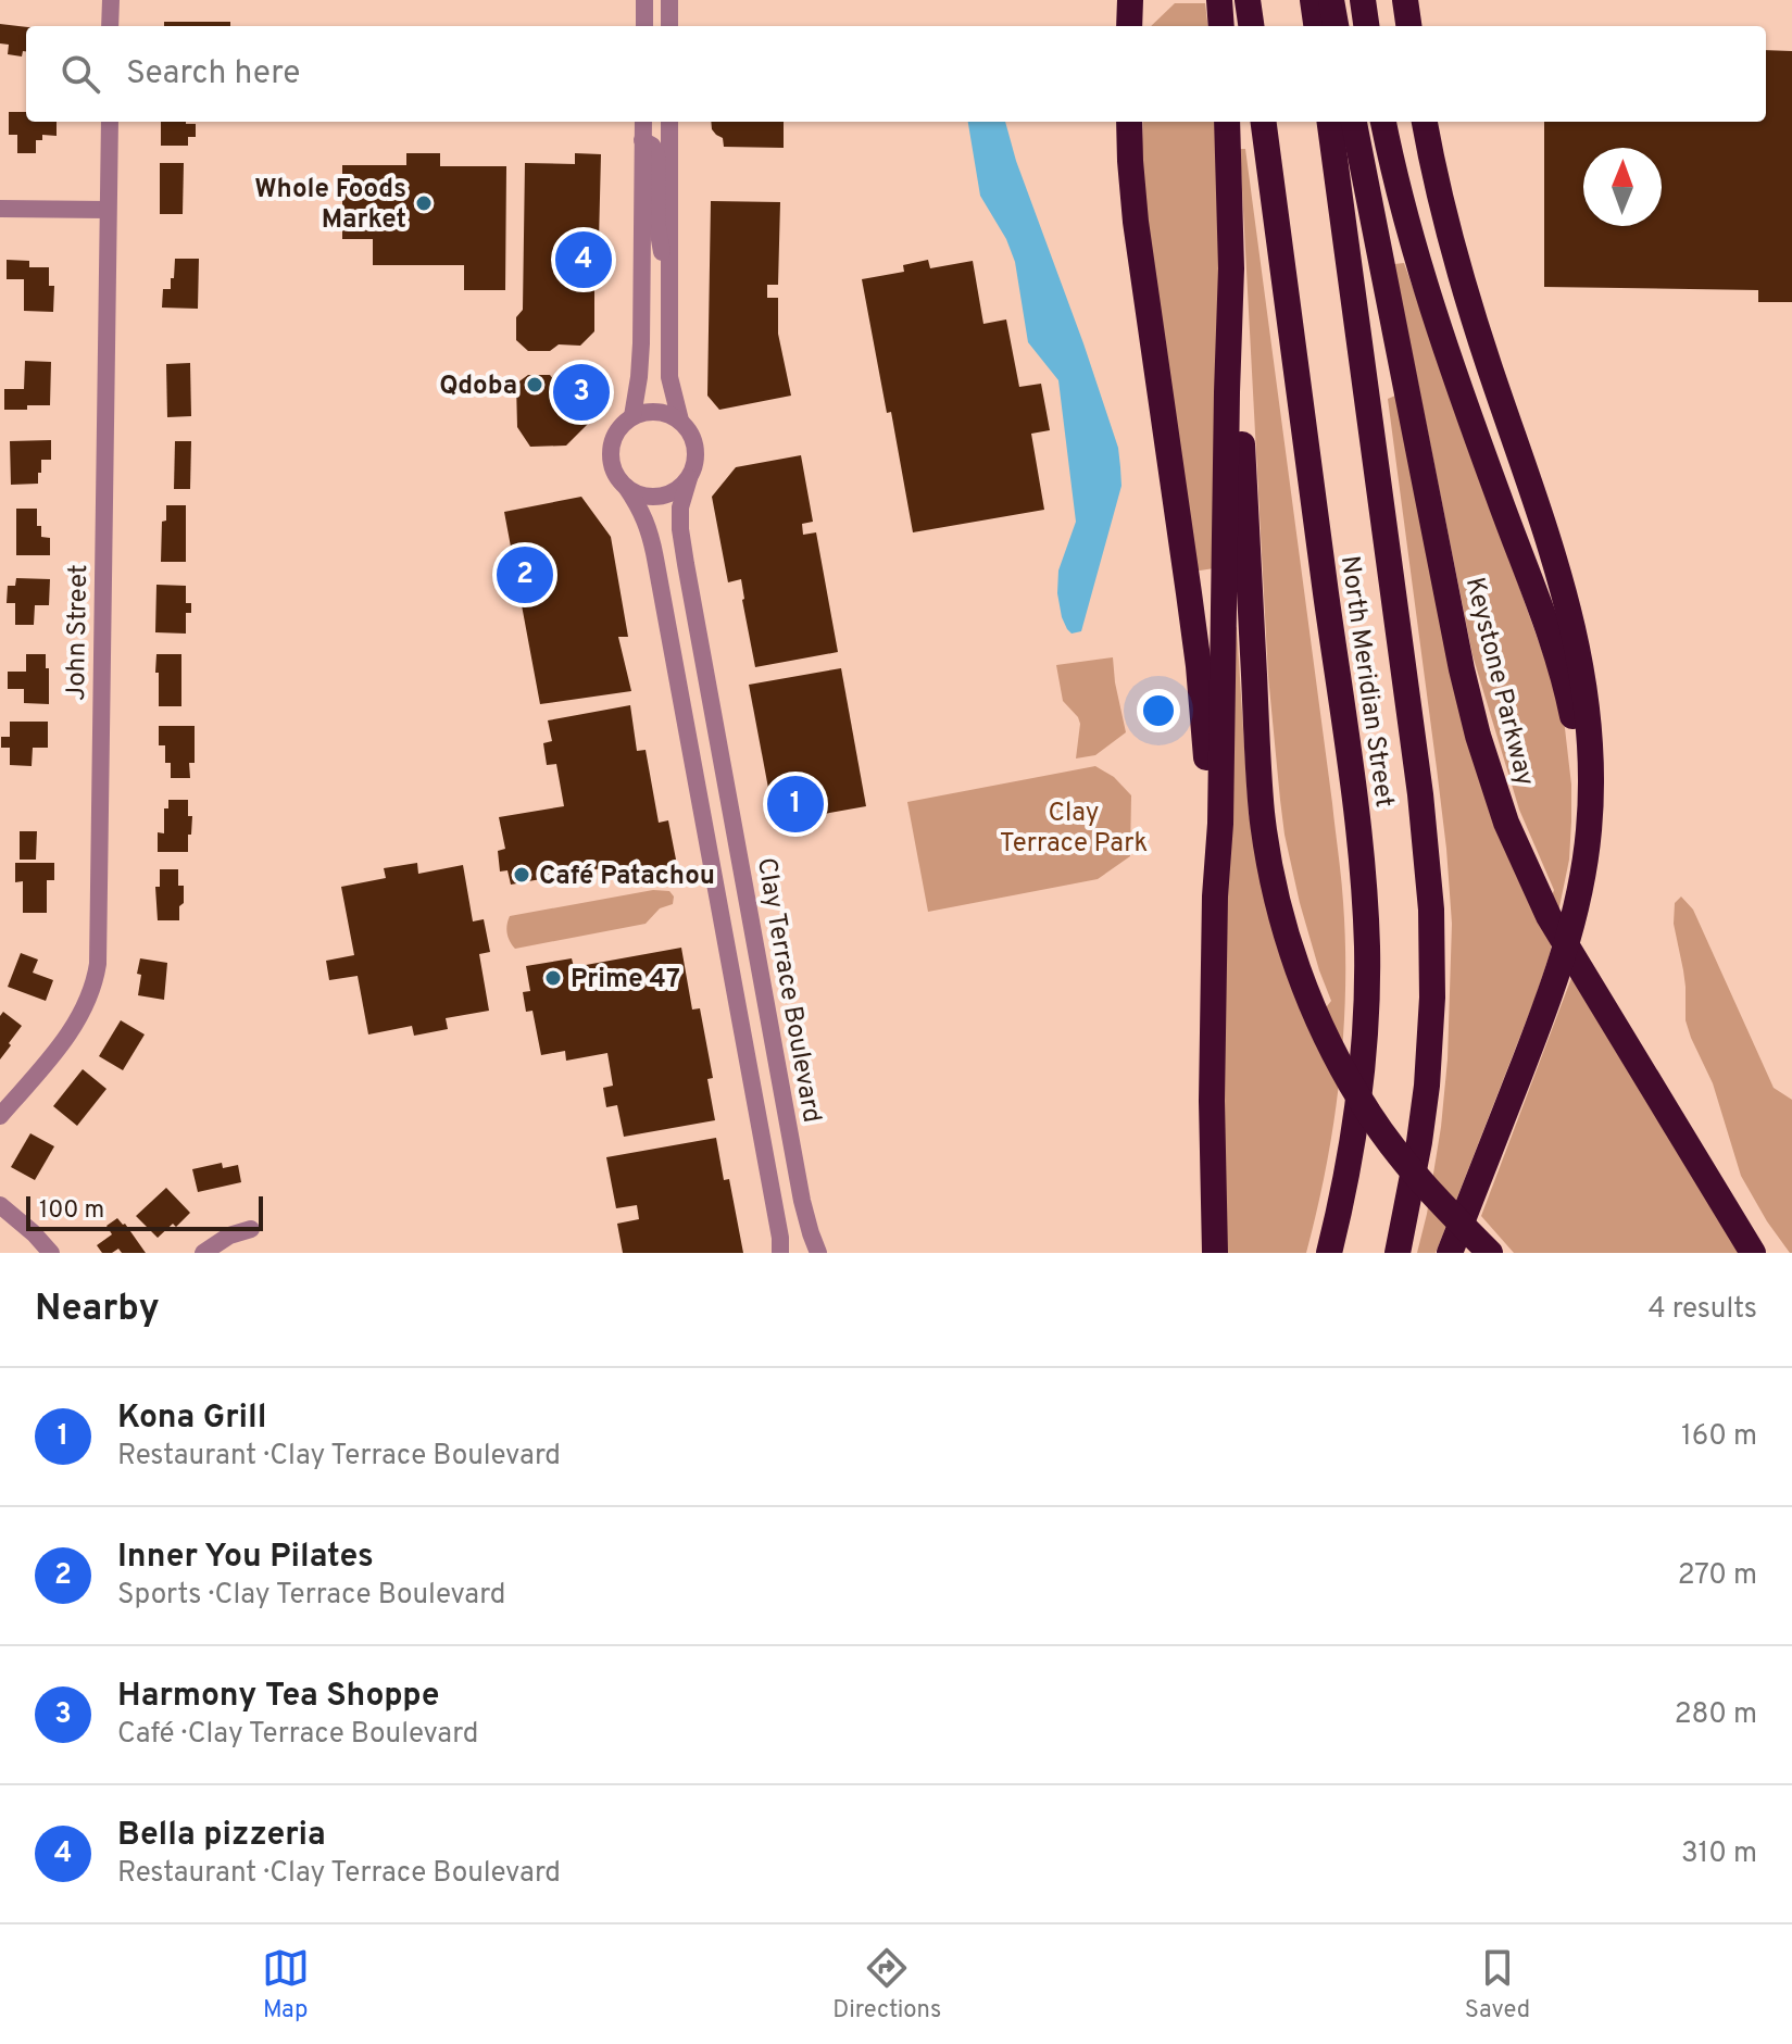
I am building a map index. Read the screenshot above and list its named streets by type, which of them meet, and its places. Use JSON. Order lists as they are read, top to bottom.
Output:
{
  "streets": {
    "highway": ["North Meridian Street", "Keystone Parkway"],
    "street": ["John Street", "Clay Terrace Boulevard"]
  },
  "parks": ["Clay Terrace Park"],
  "places": [
    "Whole Foods Market",
    "Qdoba",
    "Café Patachou",
    "Prime 47"
  ],
  "scale_bar": "100 m",
  "north": "top",
  "page": {
    "search": "Search here",
    "pins": [
      "4",
      "3",
      "2",
      "1"
    ],
    "scale": "100 m",
    "heading": ["Nearby", "4 results"],
    "list": [
      {
        "mark": "1",
        "name": "Kona Grill",
        "note": "Restaurant · Clay Terrace Boulevard",
        "value": "160 m"
      },
      {
        "mark": "2",
        "name": "Inner You Pilates",
        "note": "Sports · Clay Terrace Boulevard",
        "value": "270 m"
      },
      {
        "mark": "3",
        "name": "Harmony Tea Shoppe",
        "note": "Café · Clay Terrace Boulevard",
        "value": "280 m"
      },
      {
        "mark": "4",
        "name": "Bella pizzeria",
        "note": "Restaurant · Clay Terrace Boulevard",
        "value": "310 m"
      }
    ],
    "nav": ["Map", "Directions", "Saved"]
  }
}
